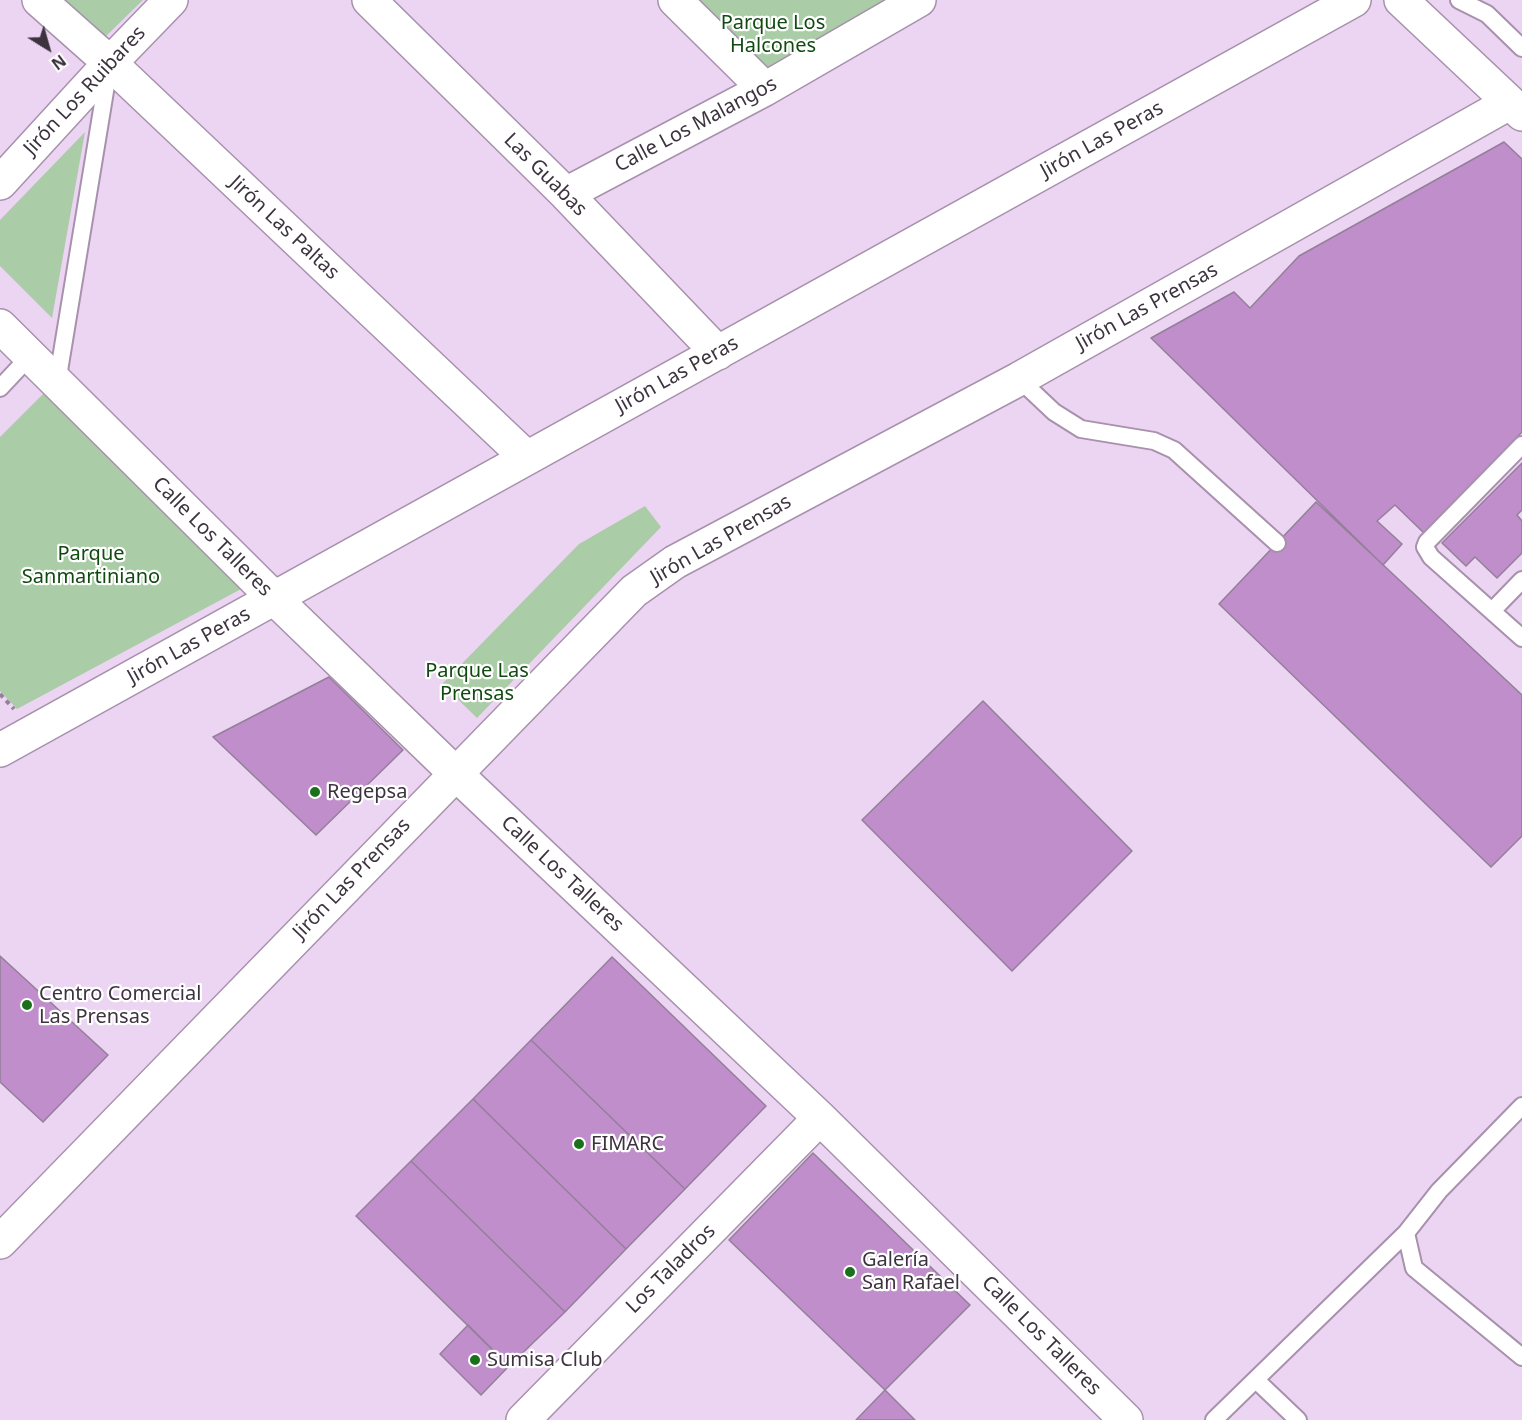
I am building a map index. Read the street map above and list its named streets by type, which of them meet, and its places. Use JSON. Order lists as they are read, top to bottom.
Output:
{
  "streets": {
    "street": [
      "Jirón Los Ruibares",
      "Calle Los Malangos",
      "Jirón Las Peras",
      "Las Guabas",
      "Jirón Las Paltas",
      "Jirón Las Prensas",
      "Calle Los Talleres",
      "Los Taladros"
    ]
  },
  "crossings": [
    ["Jirón Los Ruibares", "Jirón Las Paltas"],
    ["Calle Los Malangos", "Las Guabas"],
    ["Jirón Las Peras", "Las Guabas"],
    ["Jirón Las Peras", "Jirón Las Paltas"],
    ["Jirón Las Peras", "Calle Los Talleres"],
    ["Jirón Las Prensas", "Calle Los Talleres"],
    ["Calle Los Talleres", "Los Taladros"]
  ],
  "parks": ["Parque Los Halcones", "Parque Sanmartiniano", "Parque Las Prensas"],
  "places": [
    "Regepsa",
    "Centro Comercial Las Prensas",
    "FIMARC",
    "Galería San Rafael",
    "Sumisa Club"
  ],
  "north": "bottom right"
}
